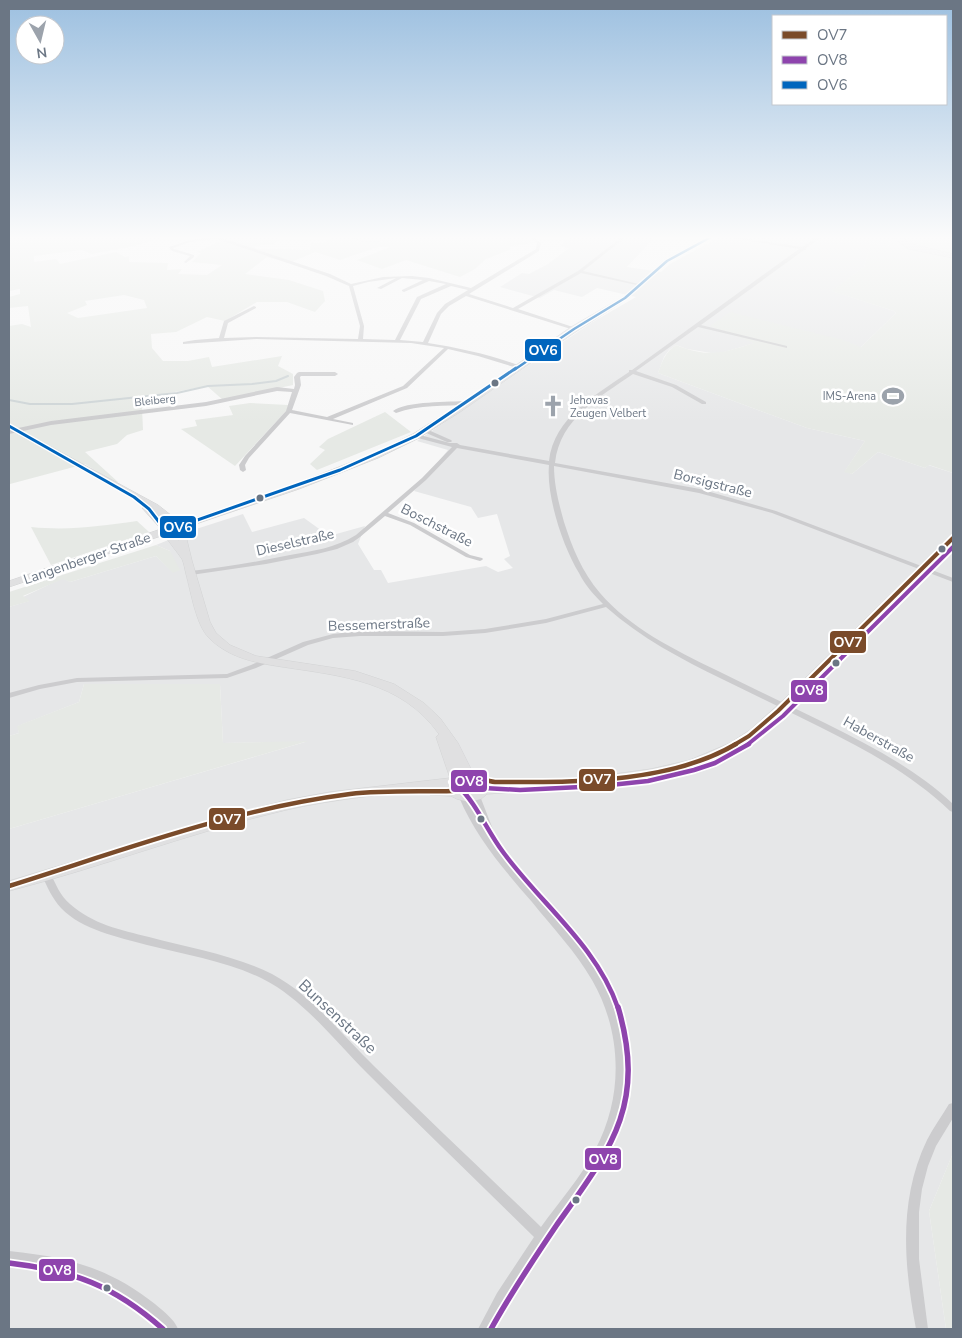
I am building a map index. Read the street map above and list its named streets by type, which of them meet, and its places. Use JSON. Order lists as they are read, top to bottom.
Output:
{
  "streets": {
    "street": [
      "Bleiberg",
      "Borsigstraße",
      "Boschstraße",
      "Dieselstraße",
      "Langenberger Straße",
      "Bessemerstraße",
      "Haberstraße",
      "Bunsenstraße"
    ]
  },
  "crossings": [
    ["Borsigstraße", "Dieselstraße"],
    ["Borsigstraße", "Langenberger Straße"],
    ["Borsigstraße", "Haberstraße"],
    ["Boschstraße", "Dieselstraße"],
    ["Bessemerstraße", "Haberstraße"]
  ],
  "places": {
    "sports": ["IMS-Arena"],
    "church": ["Jehovas Zeugen Velbert"]
  },
  "lines": ["transit line OV6", "transit line OV7", "transit line OV8"],
  "legend": ["OV7", "OV8", "OV6"],
  "north": "bottom"
}
